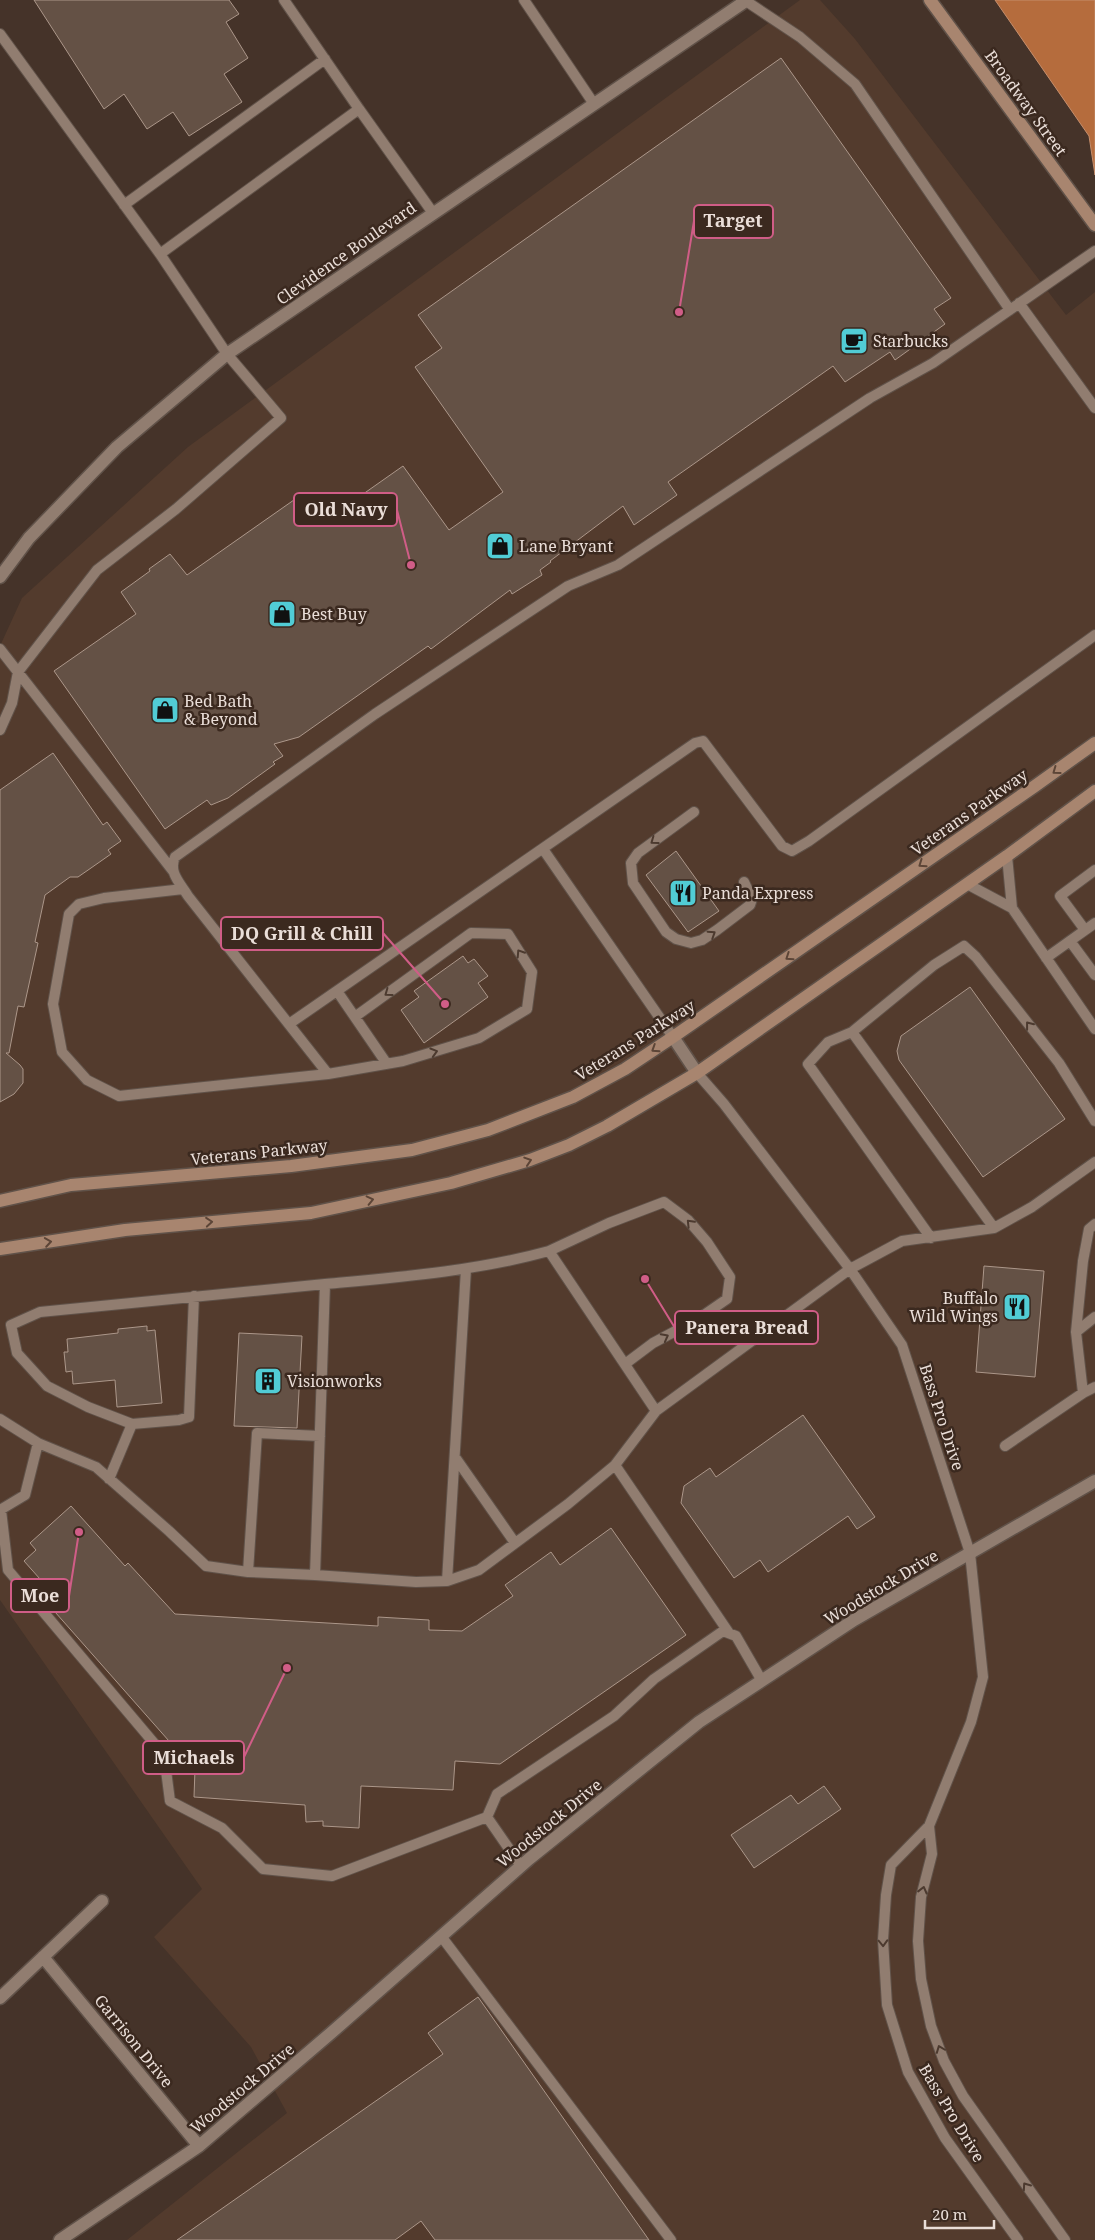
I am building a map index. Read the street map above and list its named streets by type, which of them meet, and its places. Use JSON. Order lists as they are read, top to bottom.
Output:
{
  "streets": {
    "main road": ["Broadway Street", "Veterans Parkway"],
    "street": ["Clevidence Boulevard", "Woodstock Drive", "Garrison Drive"],
    "lane": ["Bass Pro Drive"]
  },
  "crossings": [
    ["Bass Pro Drive", "Woodstock Drive"],
    ["Woodstock Drive", "Garrison Drive"]
  ],
  "places": {
    "other": [
      "Target",
      "Old Navy",
      "DQ Grill & Chill",
      "Panera Bread",
      "Moe",
      "Michaels"
    ],
    "cafe": ["Starbucks"],
    "shop": ["Lane Bryant", "Best Buy", "Bed Bath & Beyond"],
    "restaurant": ["Panda Express", "Buffalo Wild Wings"],
    "building": ["Visionworks"]
  },
  "scale_bar": "20 m"
}
